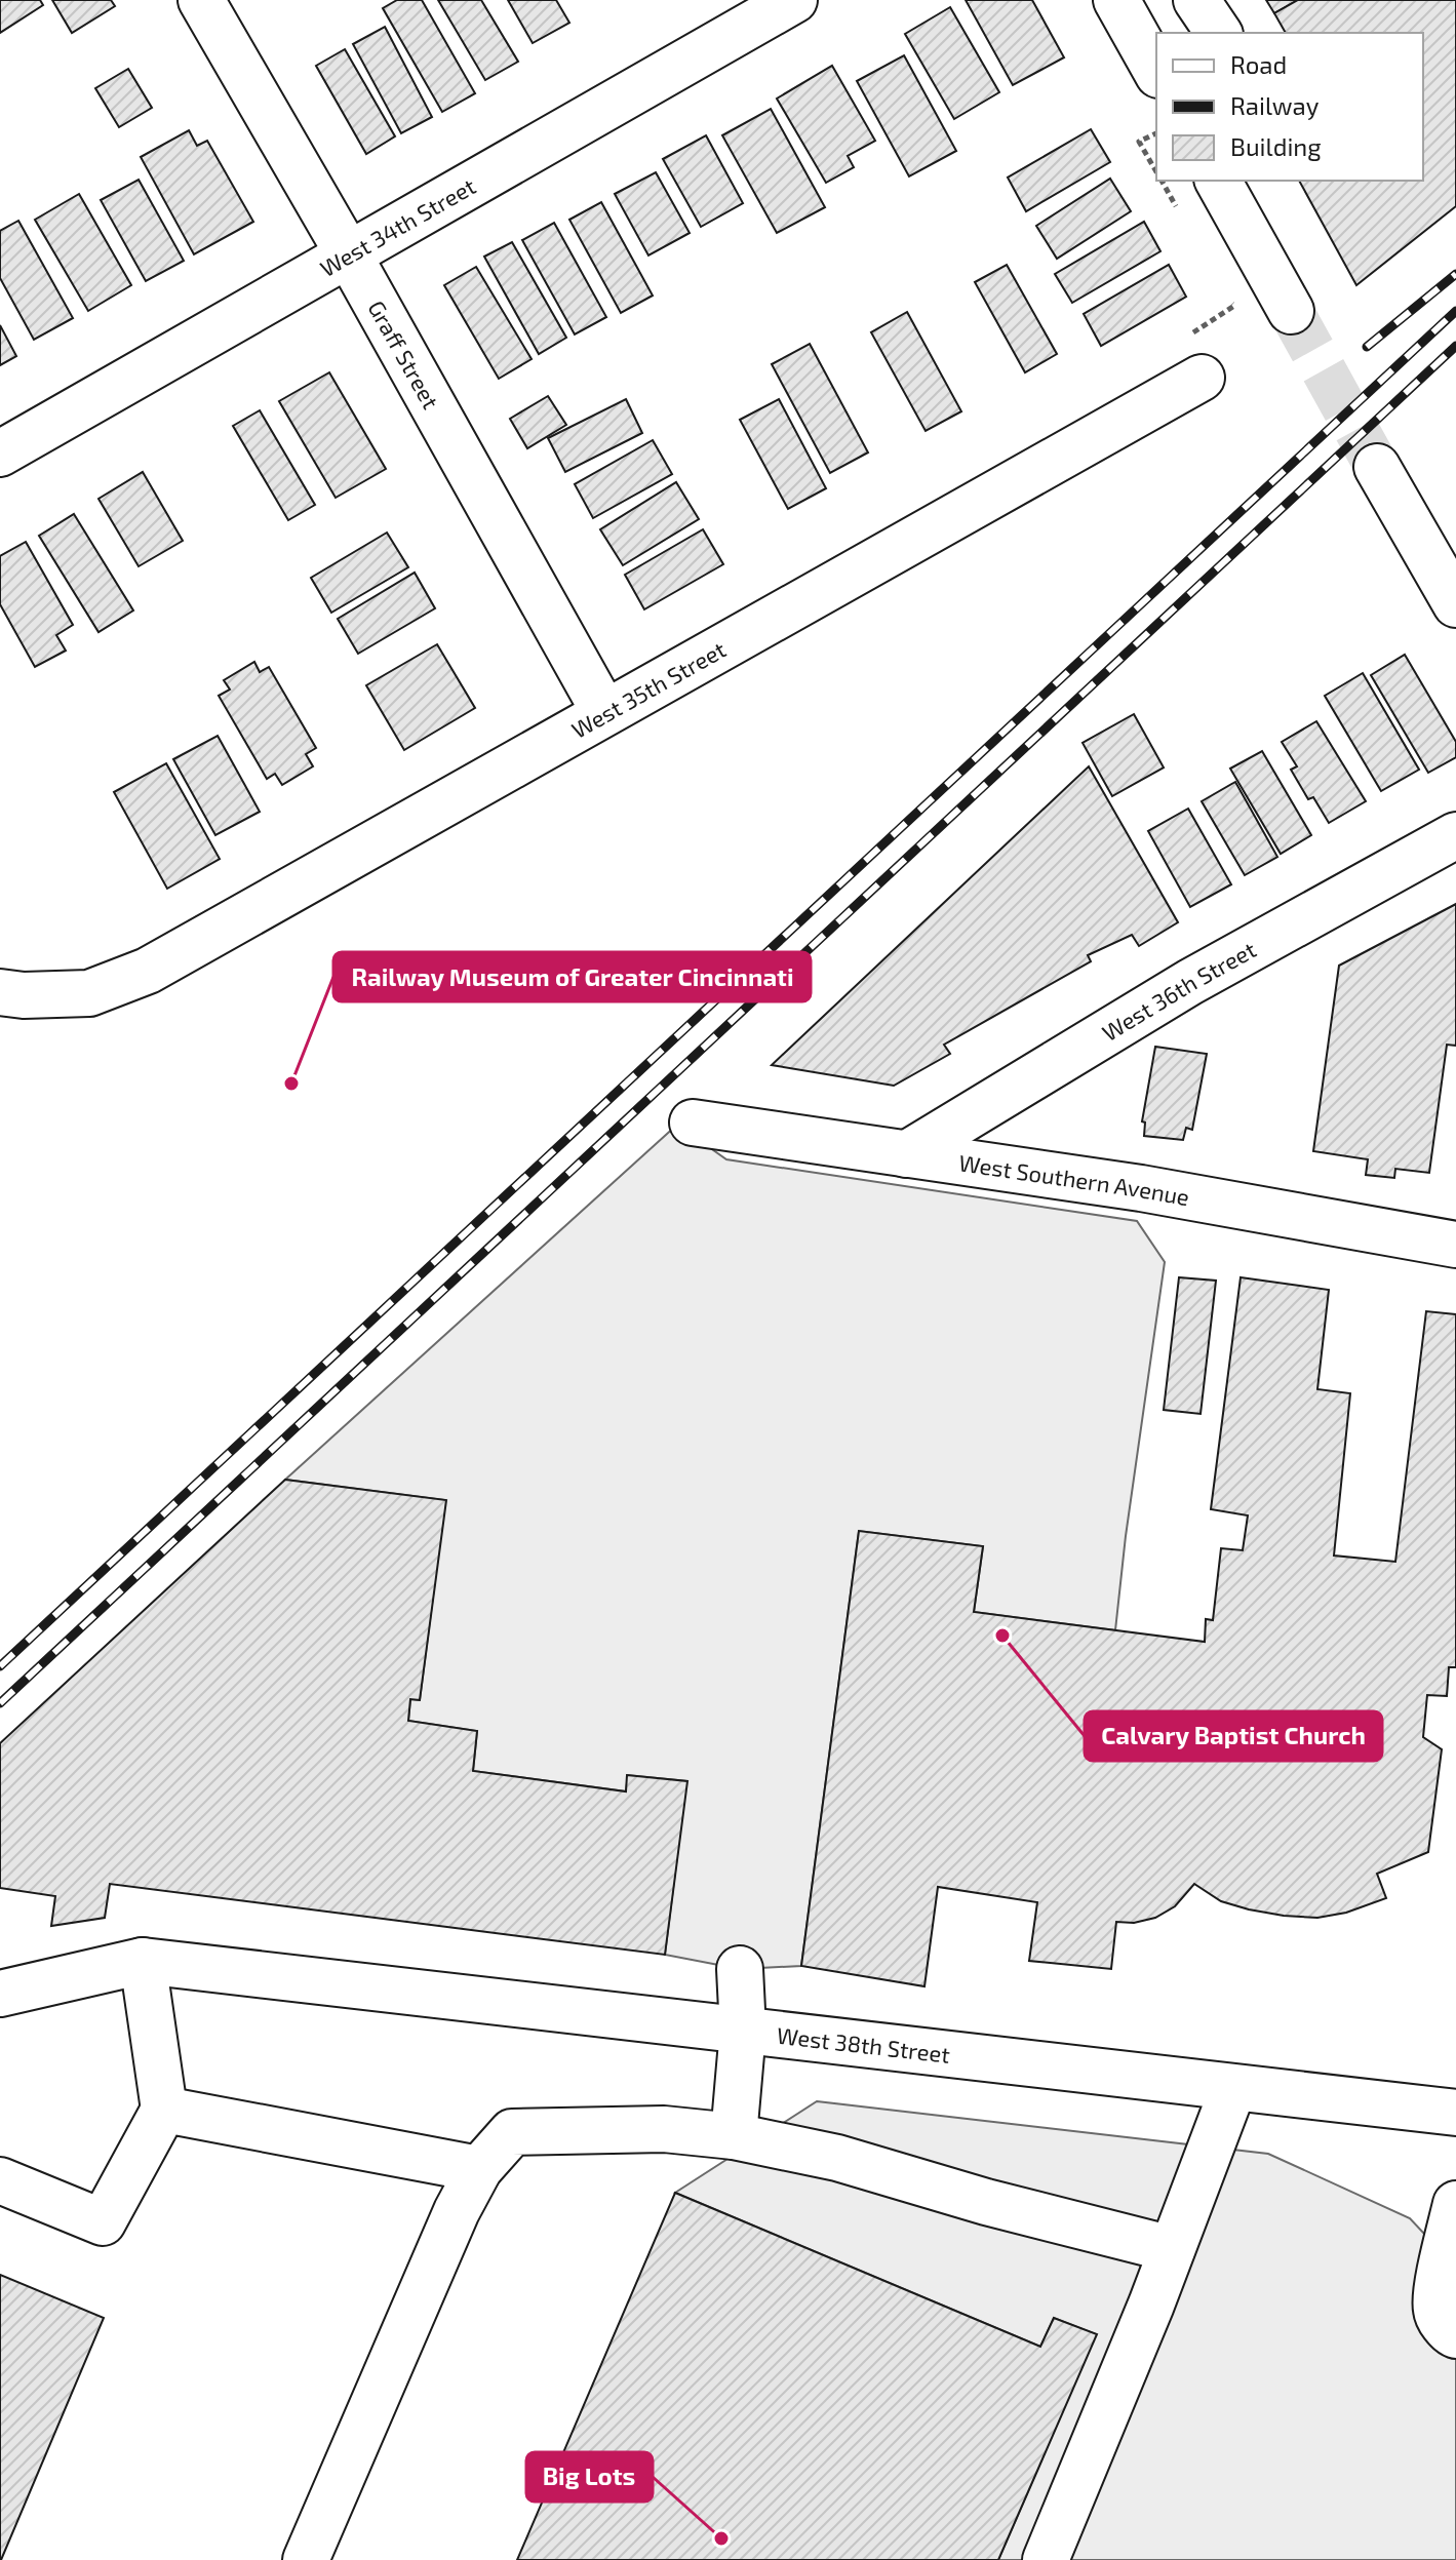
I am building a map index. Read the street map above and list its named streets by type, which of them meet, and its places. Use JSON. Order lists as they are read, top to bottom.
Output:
{
  "streets": {
    "street": [
      "West 34th Street",
      "Graff Street",
      "West 35th Street",
      "West 36th Street",
      "West Southern Avenue",
      "West 38th Street"
    ]
  },
  "crossings": [
    ["West 34th Street", "Graff Street"],
    ["Graff Street", "West 35th Street"],
    ["West 36th Street", "West Southern Avenue"]
  ],
  "places": ["Railway Museum of Greater Cincinnati", "Calvary Baptist Church", "Big Lots"],
  "legend": ["Road", "Railway", "Building"]
}
